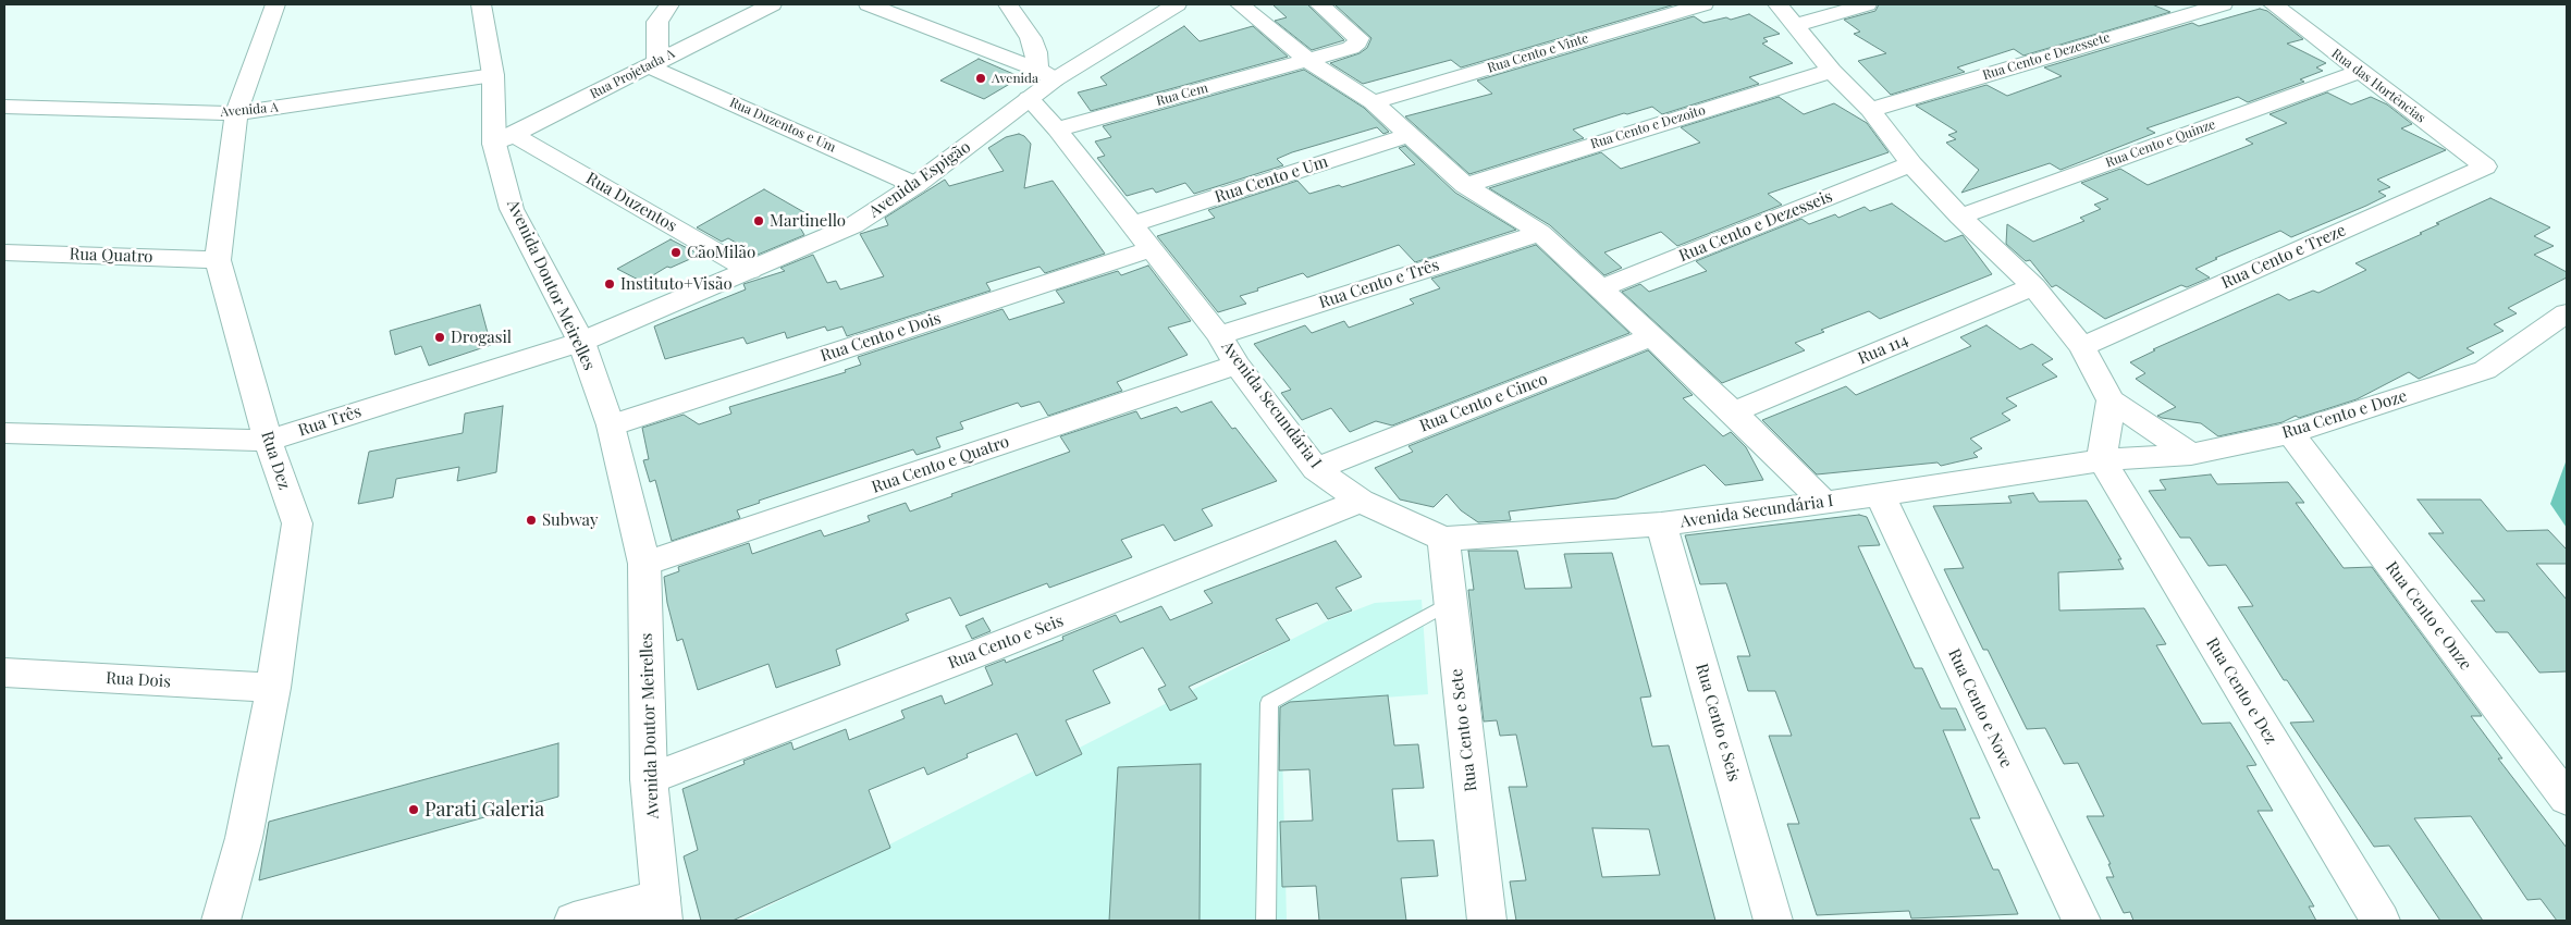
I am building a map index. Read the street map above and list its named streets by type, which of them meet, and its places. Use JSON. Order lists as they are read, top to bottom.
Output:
{
  "streets": {
    "street": [
      "Rua Cento e Vinte",
      "Rua Cento e Dezessete",
      "Rua Projetada A",
      "Rua das Hortências",
      "Rua Cem",
      "Avenida A",
      "Rua Duzentos e Um",
      "Rua Cento e Dezoito",
      "Rua Cento e Quinze",
      "Avenida Espigão",
      "Rua Cento e Um",
      "Rua Duzentos",
      "Rua Cento e Dezesseis",
      "Rua Quatro",
      "Rua Cento e Treze",
      "Rua Cento e Três",
      "Avenida Doutor Meirelles",
      "Rua Cento e Dois",
      "Rua 114",
      "Rua Cento e Cinco",
      "Avenida Secundária I",
      "Rua Cento e Doze",
      "Rua Três",
      "Rua Dez",
      "Rua Cento e Quatro",
      "Rua Cento e Onze",
      "Rua Cento e Seis",
      "Rua Dois",
      "Rua Cento e Dez",
      "Rua Cento e Nove",
      "Rua Cento e Sete"
    ]
  },
  "crossings": [
    ["Rua Projetada A", "Rua Duzentos e Um"],
    ["Rua Projetada A", "Rua Duzentos"],
    ["Rua Projetada A", "Avenida Doutor Meirelles"],
    ["Rua das Hortências", "Rua Cento e Quinze"],
    ["Rua das Hortências", "Rua Cento e Treze"],
    ["Rua Cem", "Avenida Secundária I"],
    ["Avenida A", "Avenida Doutor Meirelles"],
    ["Avenida A", "Rua Dez"],
    ["Rua Duzentos e Um", "Avenida Espigão"],
    ["Avenida Espigão", "Rua Duzentos"],
    ["Avenida Espigão", "Avenida Doutor Meirelles"],
    ["Avenida Espigão", "Avenida Secundária I"],
    ["Avenida Espigão", "Rua Três"],
    ["Rua Cento e Um", "Avenida Secundária I"],
    ["Rua Duzentos", "Avenida Doutor Meirelles"],
    ["Rua Quatro", "Rua Dez"],
    ["Rua Cento e Três", "Avenida Secundária I"],
    ["Avenida Doutor Meirelles", "Rua Cento e Dois"],
    ["Avenida Doutor Meirelles", "Rua Três"],
    ["Avenida Doutor Meirelles", "Rua Cento e Quatro"],
    ["Avenida Doutor Meirelles", "Rua Cento e Seis"],
    ["Rua Cento e Dois", "Avenida Secundária I"],
    ["Rua Cento e Cinco", "Avenida Secundária I"],
    ["Avenida Secundária I", "Rua Cento e Doze"],
    ["Avenida Secundária I", "Rua Cento e Quatro"],
    ["Avenida Secundária I", "Rua Cento e Seis"],
    ["Avenida Secundária I", "Rua Cento e Dez"],
    ["Avenida Secundária I", "Rua Cento e Nove"],
    ["Avenida Secundária I", "Rua Cento e Sete"],
    ["Rua Cento e Doze", "Rua Cento e Onze"],
    ["Rua Cento e Doze", "Rua Cento e Dez"],
    ["Rua Três", "Rua Dez"],
    ["Rua Dez", "Rua Dois"]
  ],
  "places": [
    "Avenida",
    "Martinello",
    "CãoMilão",
    "Instituto+Visão",
    "Drogasil",
    "Subway",
    "Parati Galeria"
  ]
}
